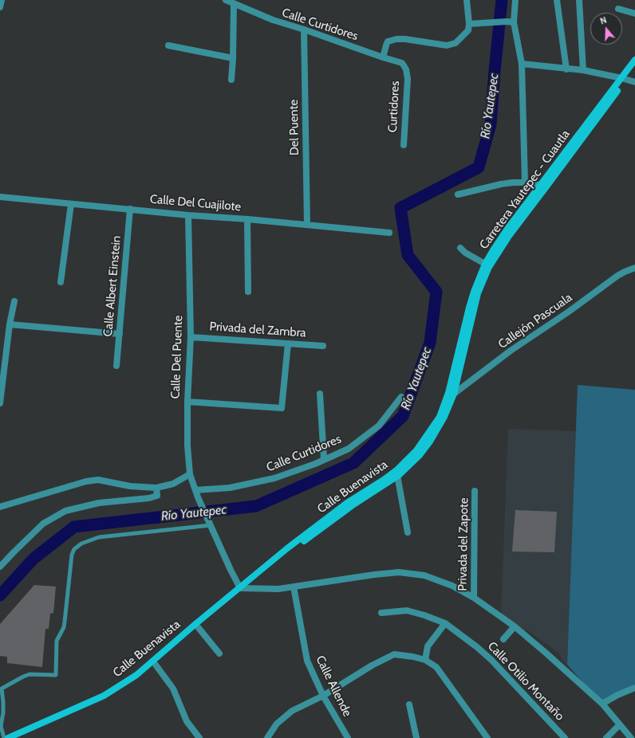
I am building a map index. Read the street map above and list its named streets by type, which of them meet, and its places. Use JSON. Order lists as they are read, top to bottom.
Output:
{
  "streets": {
    "main road": ["Carretera Yautepec - Cuautla", "Calle Buenavista"],
    "street": [
      "Calle Curtidores",
      "Curtidores",
      "Del Puente",
      "Calle Del Cuajilote",
      "Calle Albert Einstein",
      "Callejón Pascuala",
      "Privada del Zambra",
      "Calle Del Puente",
      "Privada del Zapote",
      "Calle Otilio Montaño",
      "Calle Allende"
    ]
  },
  "crossings": [
    ["Calle Curtidores", "Curtidores"],
    ["Calle Curtidores", "Del Puente"],
    ["Calle Curtidores", "Calle Del Puente"],
    ["Del Puente", "Calle Del Cuajilote"],
    ["Carretera Yautepec - Cuautla", "Callejón Pascuala"],
    ["Carretera Yautepec - Cuautla", "Calle Buenavista"],
    ["Calle Del Cuajilote", "Calle Albert Einstein"],
    ["Calle Del Cuajilote", "Calle Del Puente"],
    ["Privada del Zambra", "Calle Del Puente"],
    ["Calle Del Puente", "Calle Buenavista"]
  ],
  "water": ["Río Yautepec"],
  "north": "top"
}
